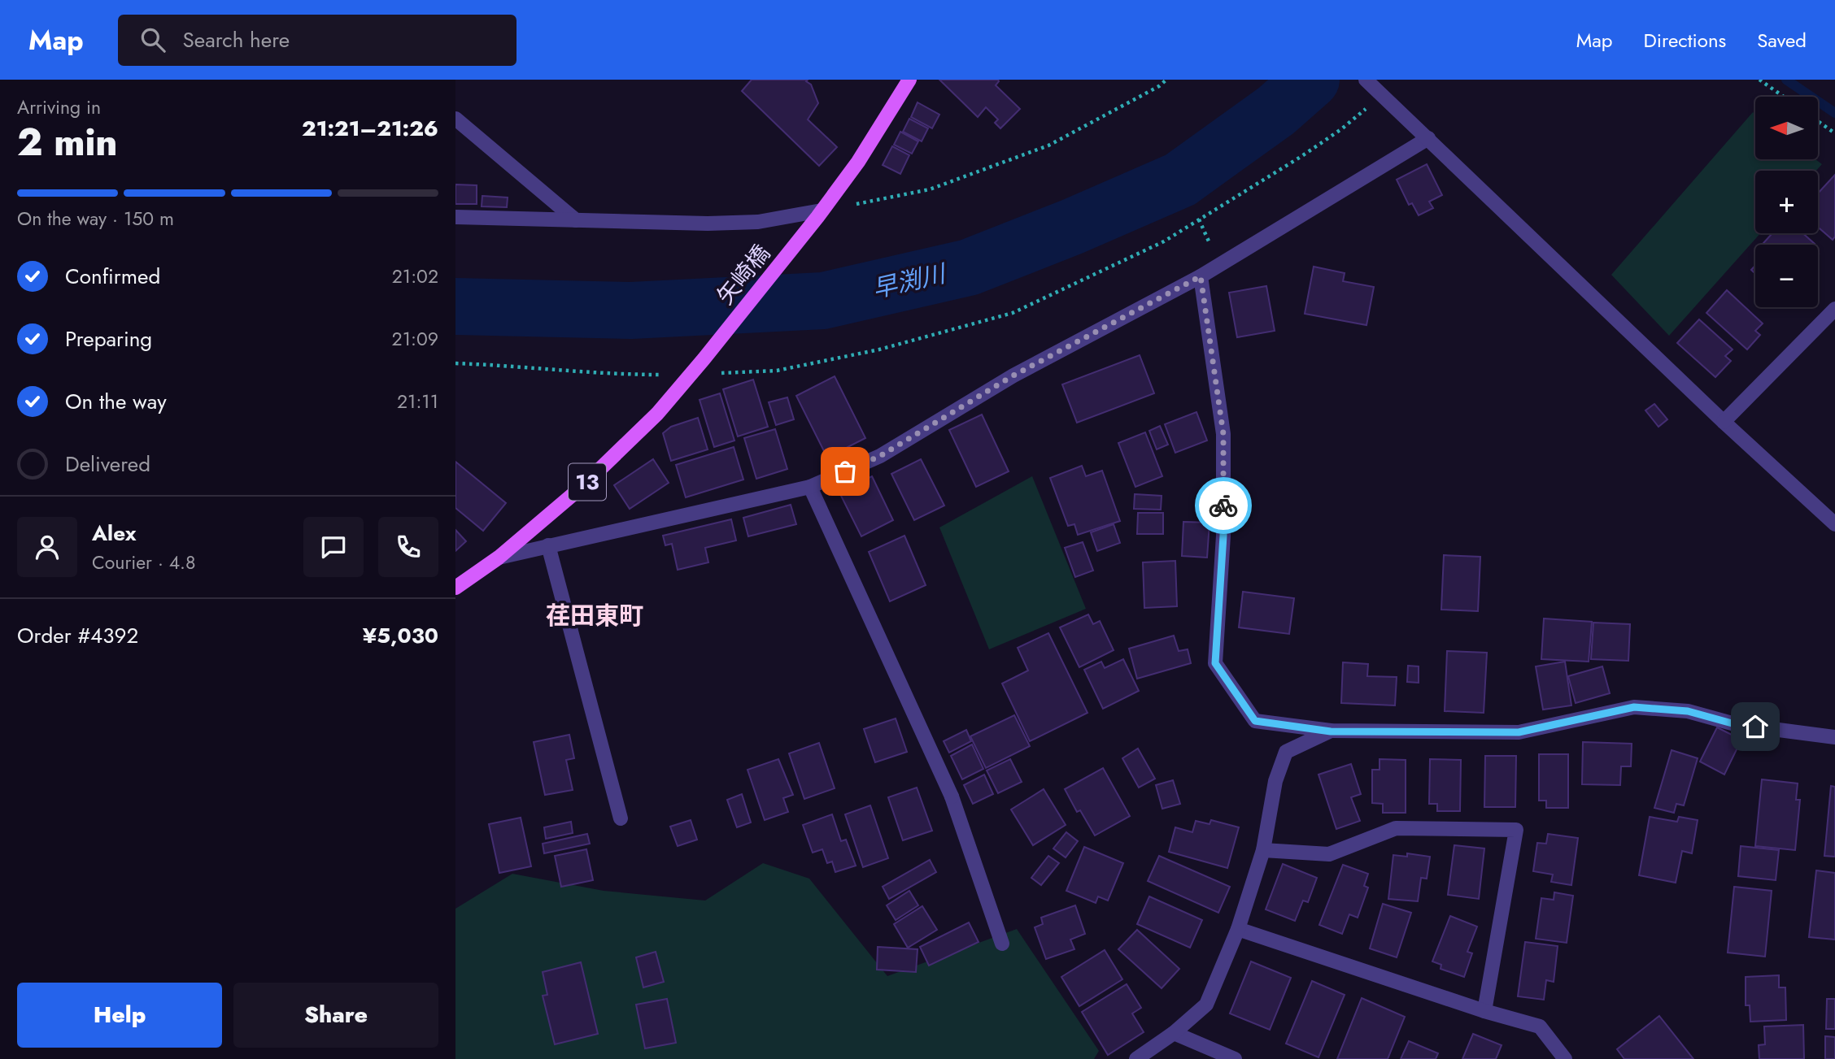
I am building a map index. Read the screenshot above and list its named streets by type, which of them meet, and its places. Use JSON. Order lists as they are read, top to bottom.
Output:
{
  "streets": {
    "main road": ["矢崎橋", "13"]
  },
  "crossings": [
    ["矢崎橋", "13"]
  ],
  "districts": ["荏田東町"],
  "water": ["早渕川"],
  "north": "left",
  "page": {
    "header": "Map",
    "search": "Search here",
    "nav": ["Map", "Directions", "Saved"],
    "heading": ["2 min", "Arriving in", "21:21–21:26"],
    "panel": [
      "Alex",
      "Courier · 4.8",
      "Order #4392",
      "¥5,030"
    ],
    "map_buttons": ["+", "−"],
    "bar": "On the way · 150 m",
    "list": [
      ["Confirmed", "21:02"],
      ["Preparing", "21:09"],
      ["On the way", "21:11"],
      "Delivered"
    ],
    "buttons": ["Help", "Share"]
  }
}
